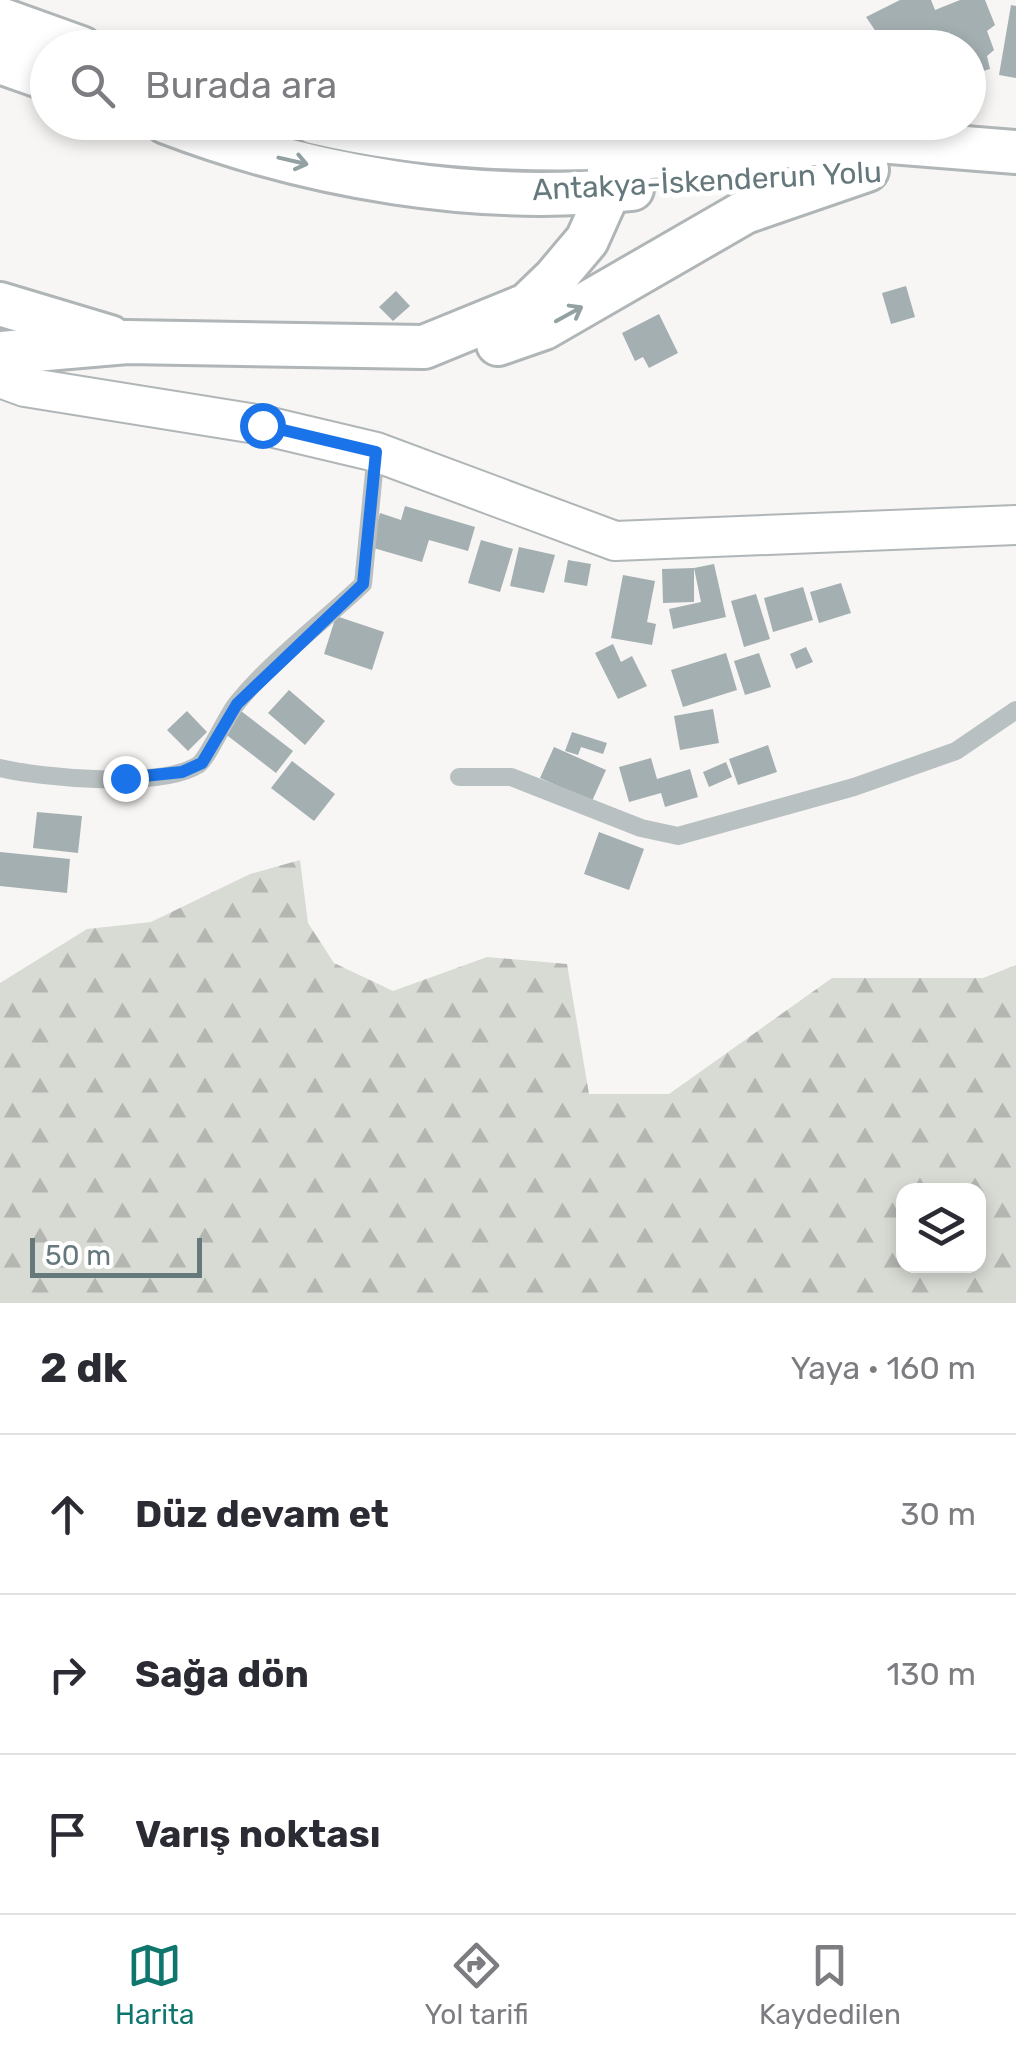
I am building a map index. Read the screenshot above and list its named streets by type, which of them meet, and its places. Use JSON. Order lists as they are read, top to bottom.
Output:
{
  "streets": {
    "highway": ["Antakya-İskenderun Yolu"]
  },
  "scale_bar": "50 m",
  "page": {
    "search": "Burada ara",
    "scale": "50 m",
    "heading": ["2 dk", "Yaya · 160 m"],
    "list": [
      ["Düz devam et", "30 m"],
      ["Sağa dön", "130 m"],
      "Varış noktası"
    ],
    "nav": ["Harita", "Yol tarifi", "Kaydedilen"]
  }
}
